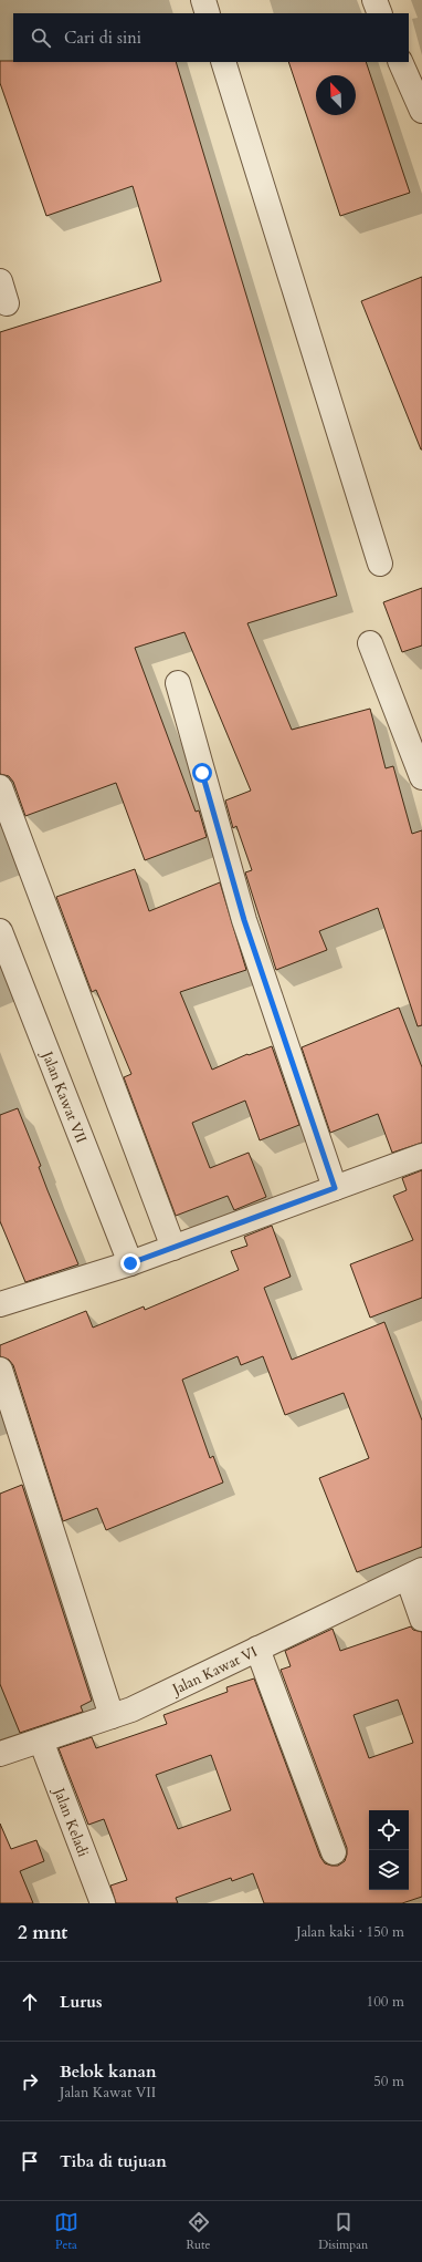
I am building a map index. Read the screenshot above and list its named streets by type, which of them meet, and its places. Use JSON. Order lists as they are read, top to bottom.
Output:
{
  "streets": {
    "street": ["Jalan Kawat VII", "Jalan Kawat VI", "Jalan Keladi"]
  },
  "crossings": [
    ["Jalan Kawat VI", "Jalan Keladi"]
  ],
  "north": "top left",
  "page": {
    "search": "Cari di sini",
    "heading": ["2 mnt", "Jalan kaki · 150 m"],
    "list": [
      ["Lurus", "100 m"],
      ["Belok kanan", "Jalan Kawat VII", "50 m"],
      "Tiba di tujuan"
    ],
    "nav": ["Peta", "Rute", "Disimpan"]
  }
}
